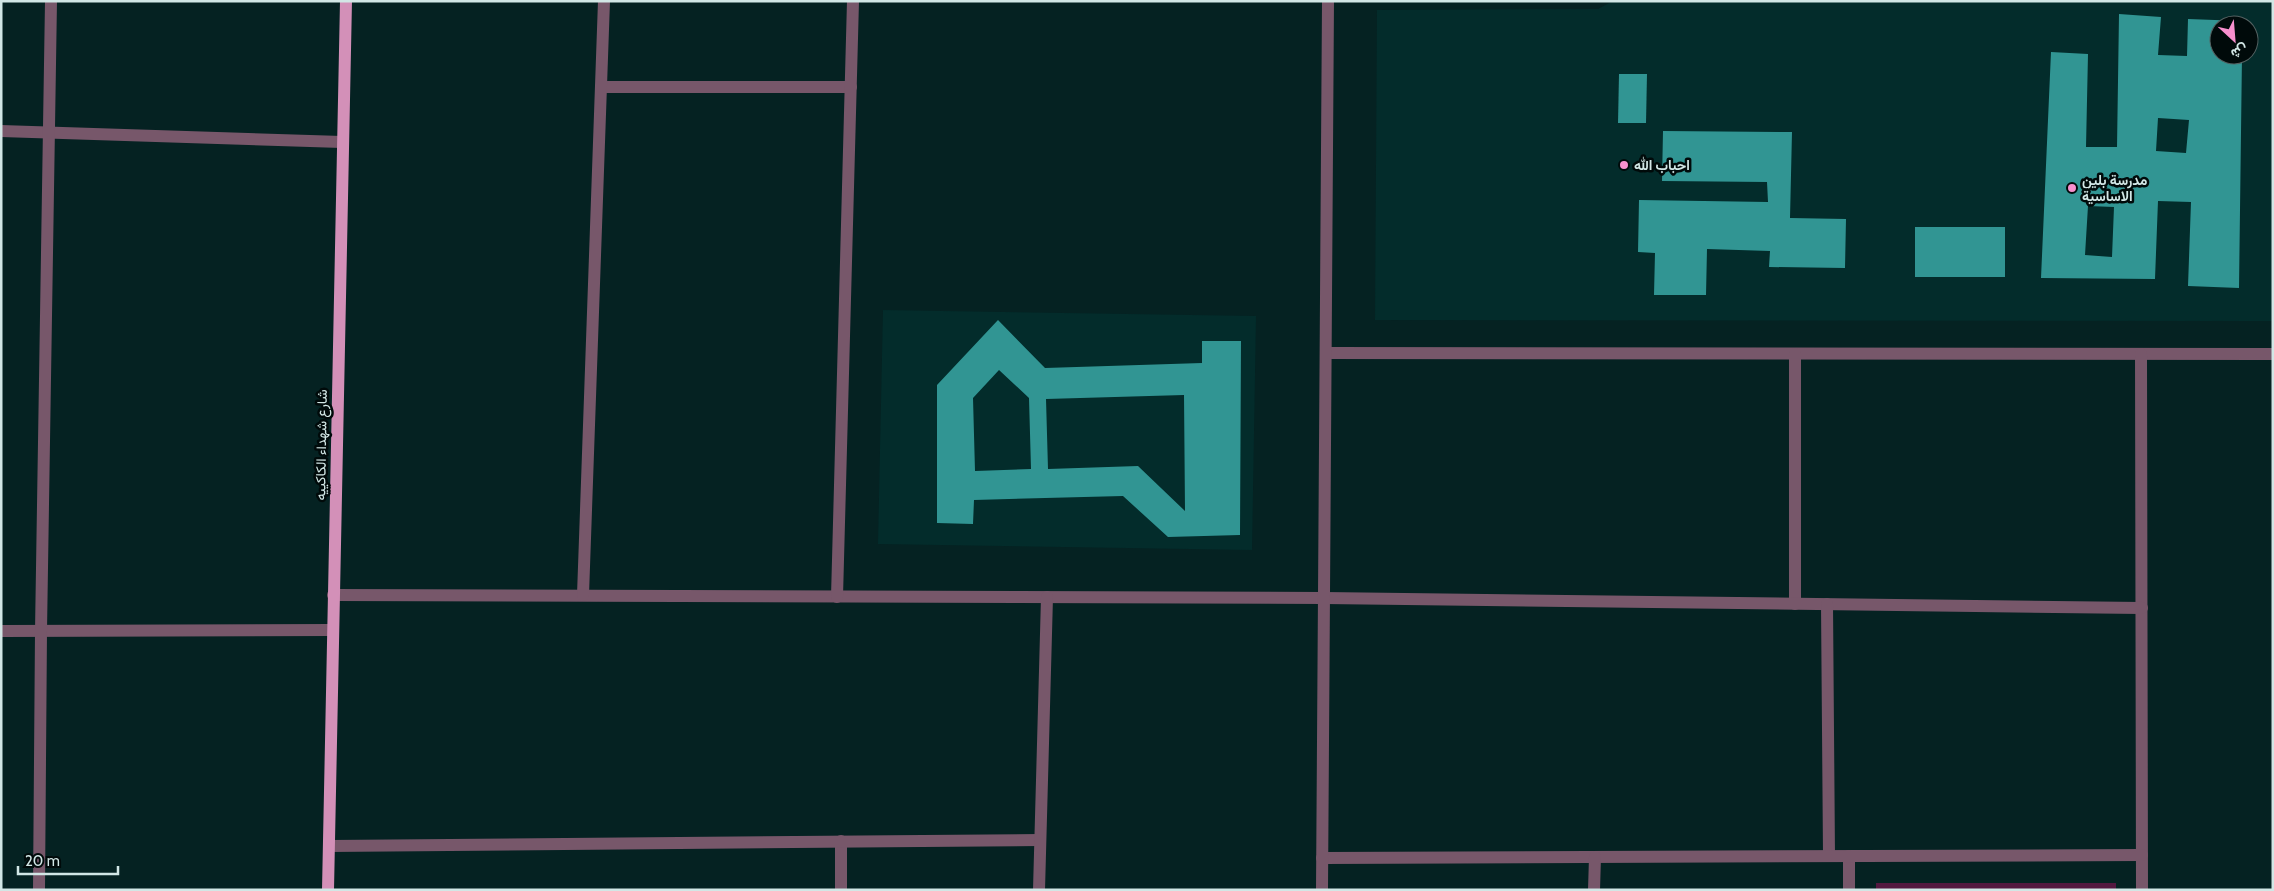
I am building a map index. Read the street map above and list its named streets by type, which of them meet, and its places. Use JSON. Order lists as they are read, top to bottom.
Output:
{
  "streets": {
    "main road": ["شارع شهداء الكاكييه"]
  },
  "places": ["احباب الله", "مدرسة بلين الاساسية"],
  "scale_bar": "20 m",
  "north": "bottom right"
}
